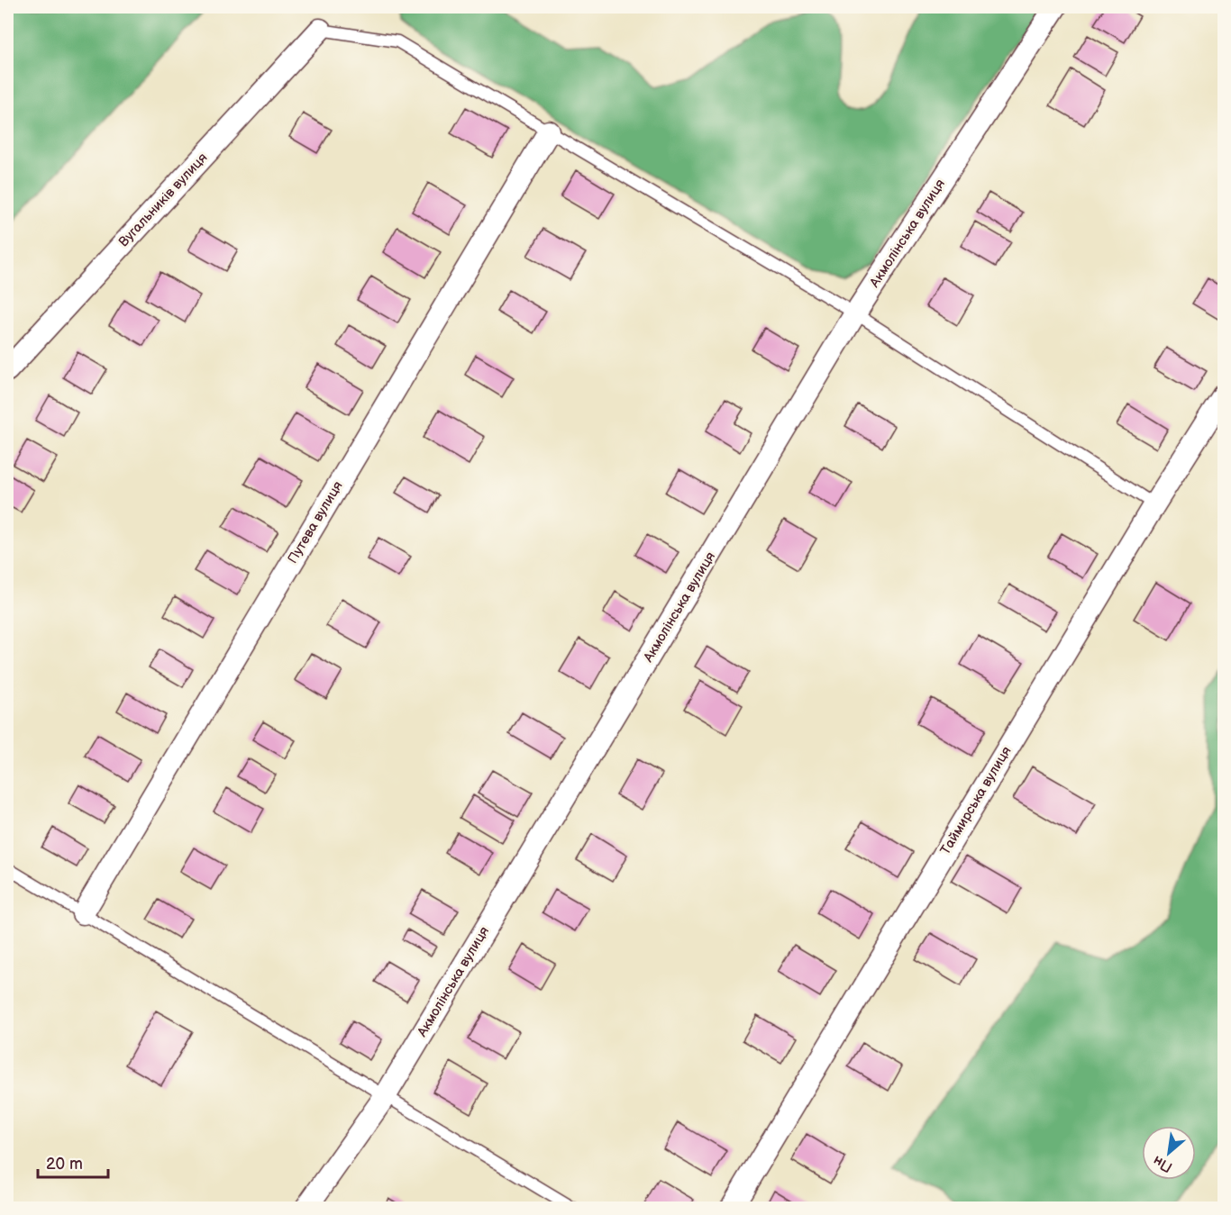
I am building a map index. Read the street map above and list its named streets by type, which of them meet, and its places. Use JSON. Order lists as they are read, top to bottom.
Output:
{
  "streets": {
    "street": [
      "Вугальників вулиця",
      "Акмолiнська вулиця",
      "Путева вулиця",
      "Таймирська вулиця"
    ]
  },
  "scale_bar": "20 m",
  "north": "bottom left"
}
